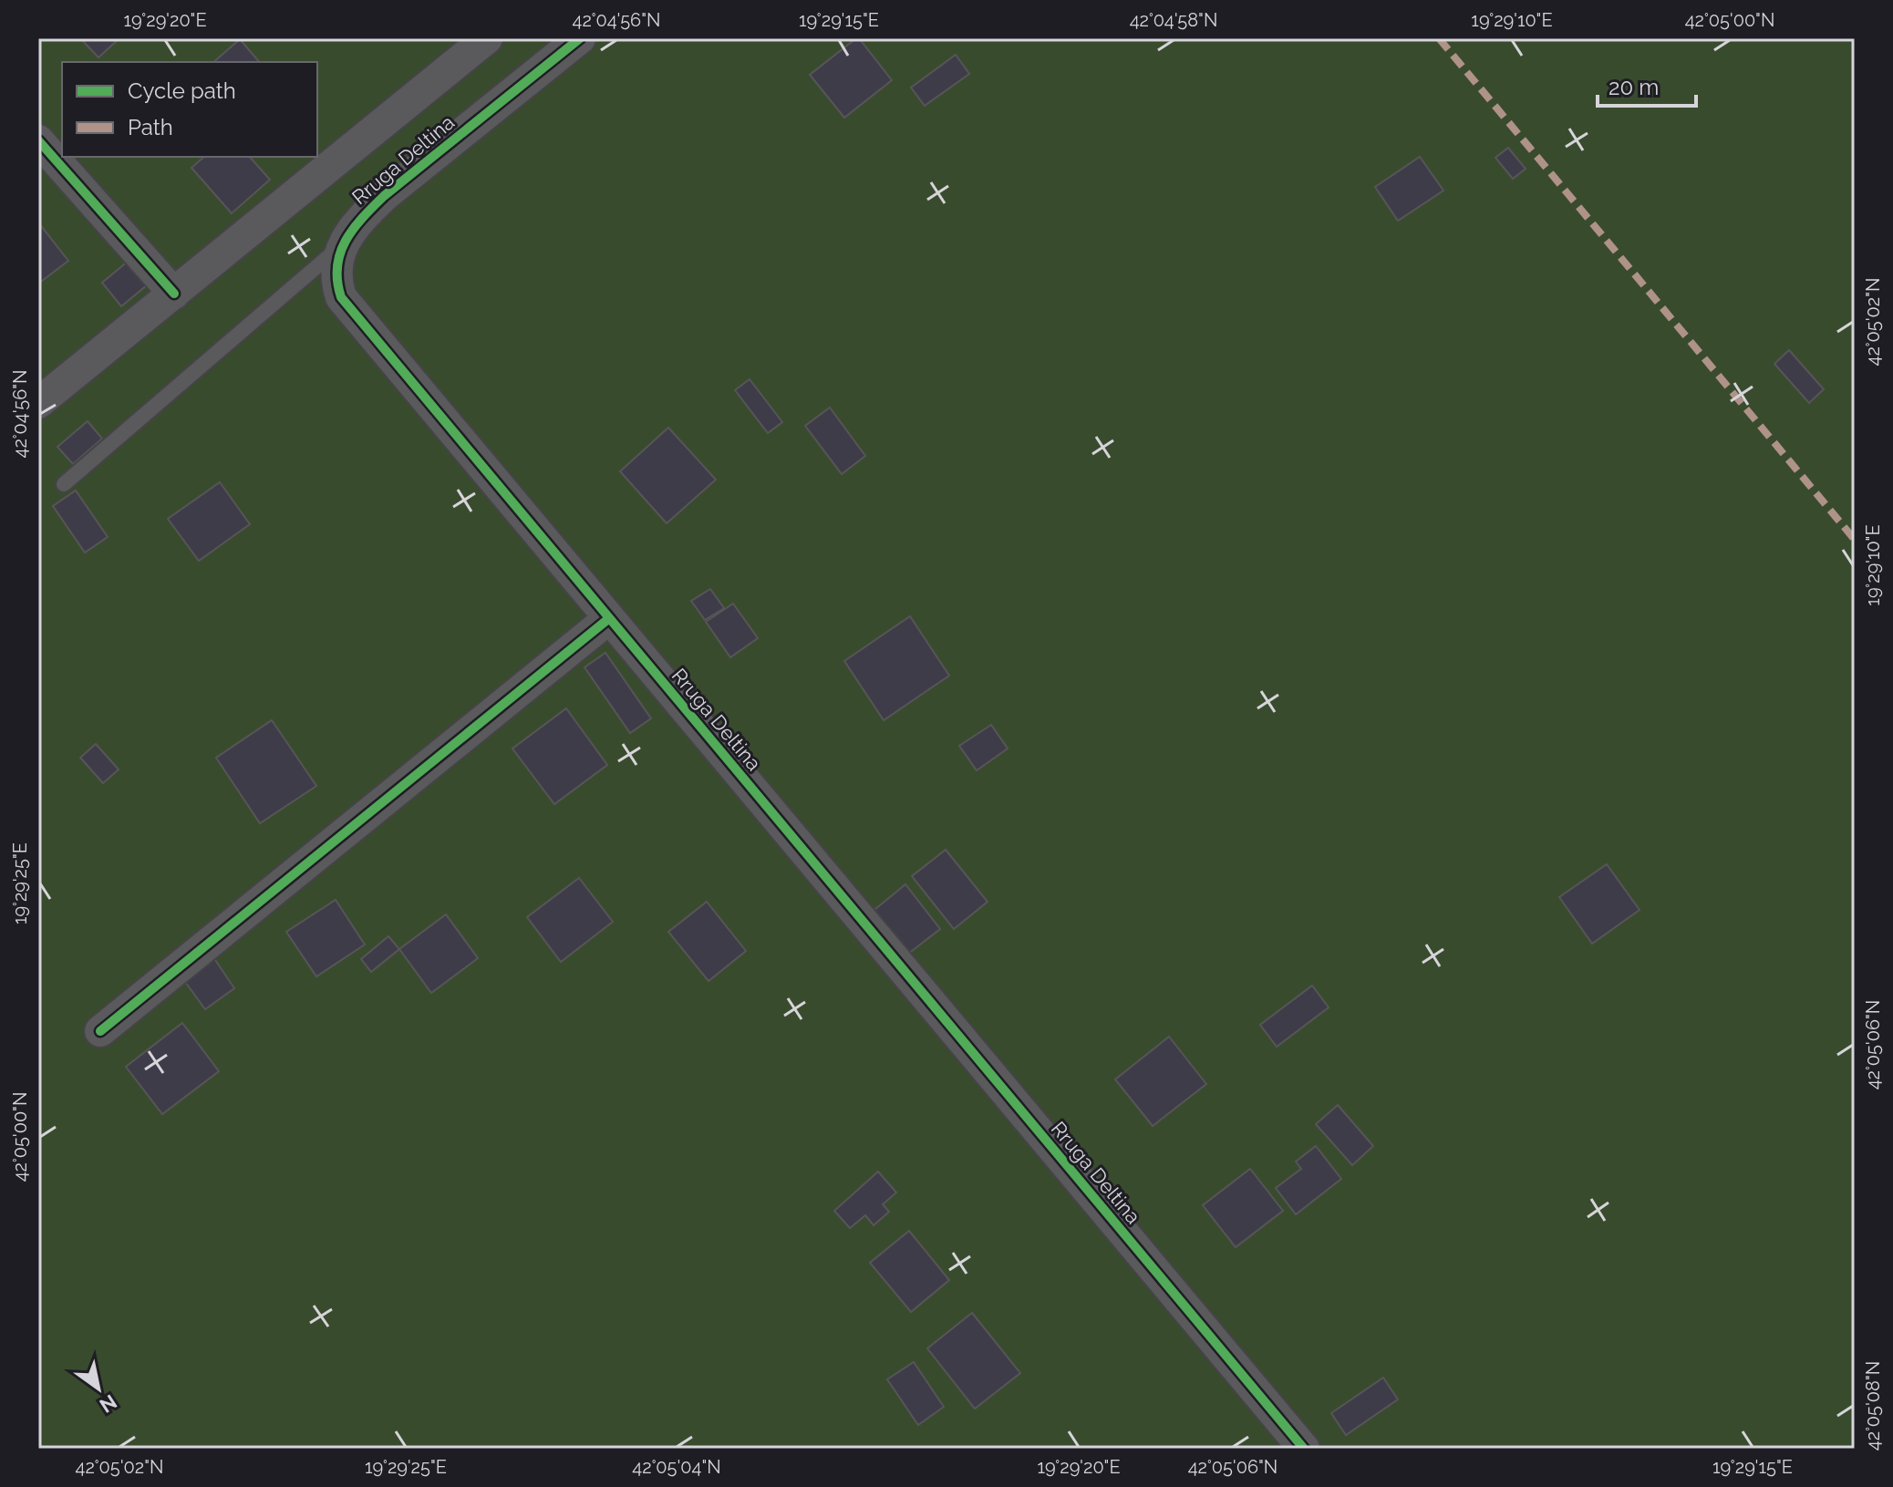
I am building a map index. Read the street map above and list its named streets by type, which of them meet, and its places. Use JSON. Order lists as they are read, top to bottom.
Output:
{
  "streets": {
    "street": ["Rruga Deltina"]
  },
  "legend": ["Cycle path", "Path"],
  "scale_bar": "20 m",
  "north": "bottom right",
  "coordinates": [
    "19°29'20\"E",
    "42°04'56\"N",
    "19°29'15\"E",
    "42°04'58\"N",
    "19°29'10\"E",
    "42°05'00\"N",
    "42°05'02\"N",
    "19°29'25\"E",
    "42°05'06\"N",
    "42°05'08\"N",
    "42°05'04\"N"
  ]
}
